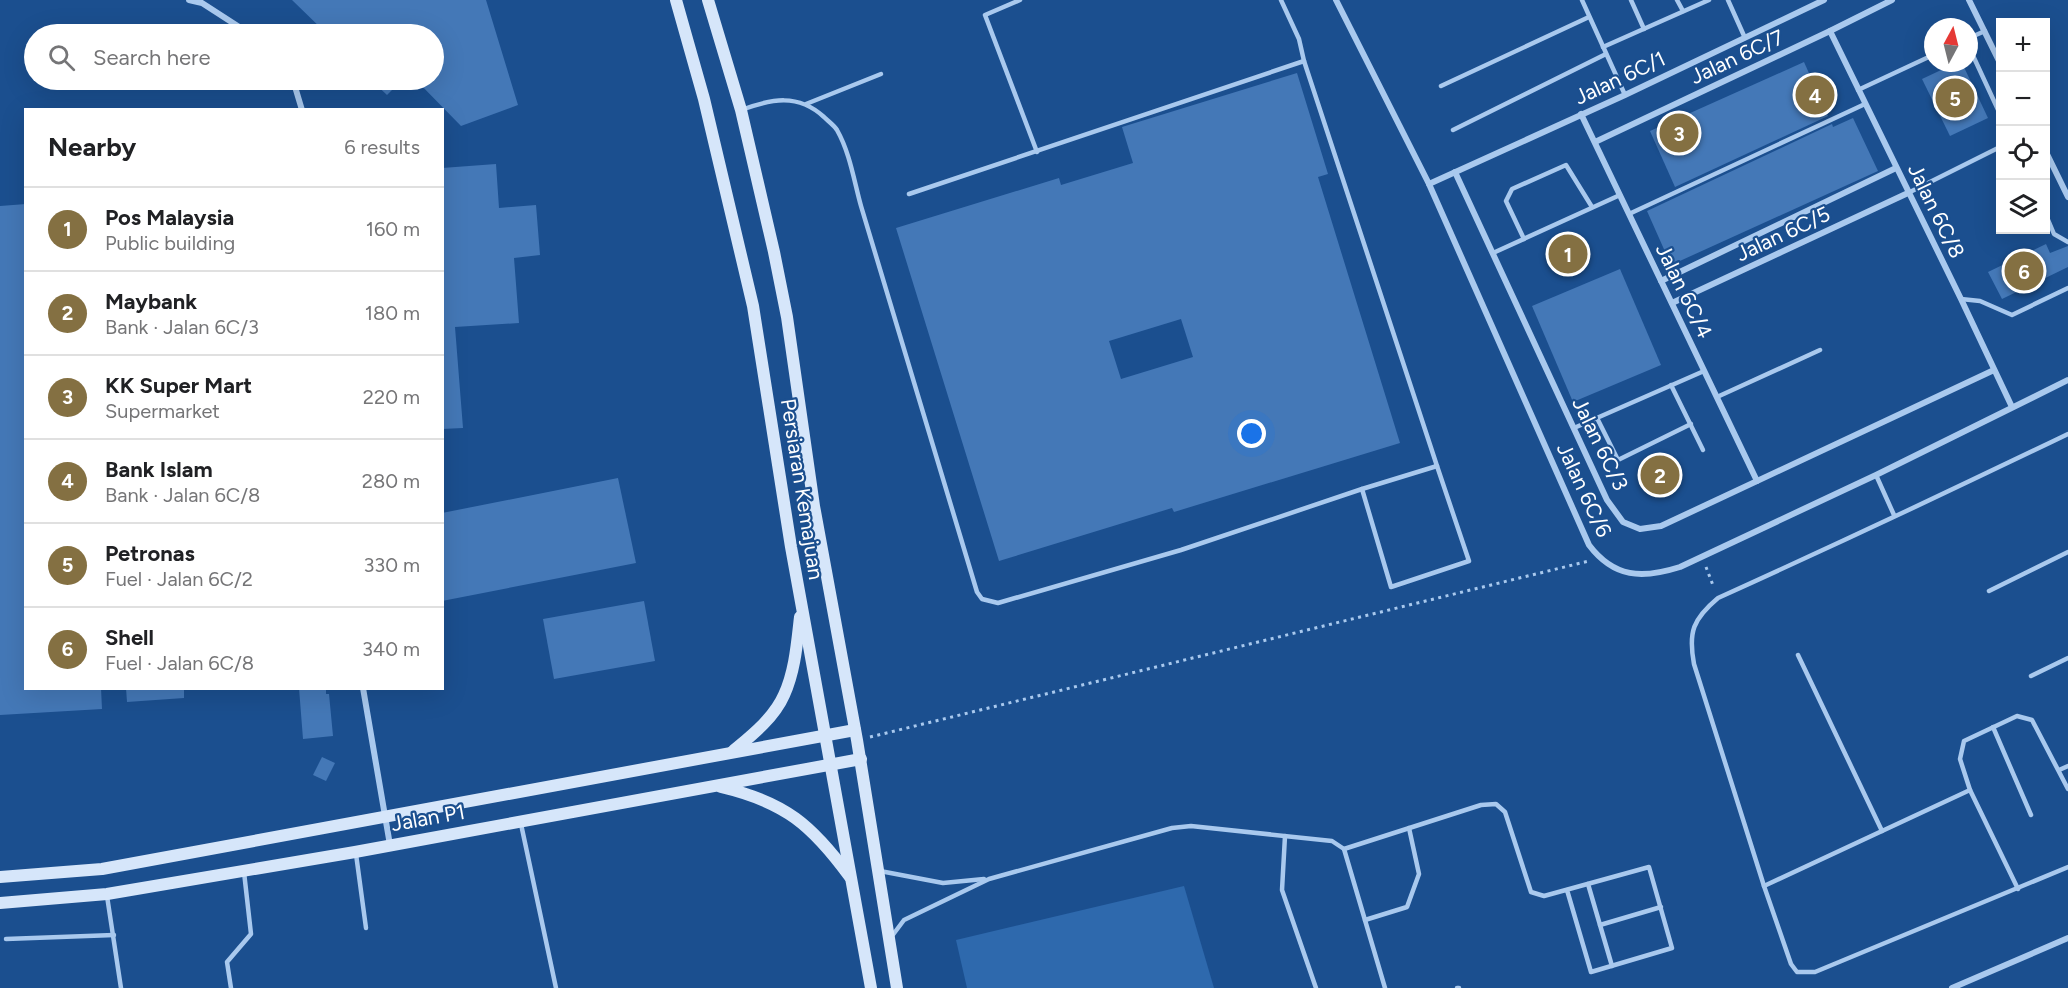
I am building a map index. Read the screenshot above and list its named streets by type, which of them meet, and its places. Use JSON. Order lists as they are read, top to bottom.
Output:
{
  "streets": {
    "main road": ["Persiaran Kemajuan", "Jalan P1"],
    "street": [
      "Jalan 6C/7",
      "Jalan 6C/1",
      "Jalan 6C/8",
      "Jalan 6C/5",
      "Jalan 6C/4",
      "Jalan 6C/3",
      "Jalan 6C/6"
    ]
  },
  "crossings": [
    ["Jalan 6C/7", "Jalan 6C/8"],
    ["Jalan 6C/7", "Jalan 6C/4"],
    ["Jalan 6C/1", "Jalan 6C/4"],
    ["Jalan 6C/1", "Jalan 6C/3"],
    ["Jalan 6C/1", "Jalan 6C/6"],
    ["Jalan 6C/8", "Jalan 6C/5"],
    ["Jalan 6C/8", "Jalan 6C/3"],
    ["Jalan 6C/8", "Jalan 6C/6"],
    ["Jalan 6C/5", "Jalan 6C/4"],
    ["Jalan 6C/4", "Jalan 6C/3"],
    ["Persiaran Kemajuan", "Jalan P1"]
  ],
  "north": "top",
  "page": {
    "map_buttons": ["+", "−"],
    "search": "Search here",
    "pins": [
      "4",
      "5",
      "3",
      "1",
      "6",
      "2"
    ],
    "heading": ["Nearby", "6 results"],
    "list": [
      {
        "mark": "1",
        "name": "Pos Malaysia",
        "note": "Public building",
        "value": "160 m"
      },
      {
        "mark": "2",
        "name": "Maybank",
        "note": "Bank · Jalan 6C/3",
        "value": "180 m"
      },
      {
        "mark": "3",
        "name": "KK Super Mart",
        "note": "Supermarket",
        "value": "220 m"
      },
      {
        "mark": "4",
        "name": "Bank Islam",
        "note": "Bank · Jalan 6C/8",
        "value": "280 m"
      },
      {
        "mark": "5",
        "name": "Petronas",
        "note": "Fuel · Jalan 6C/2",
        "value": "330 m"
      },
      {
        "mark": "6",
        "name": "Shell",
        "note": "Fuel · Jalan 6C/8",
        "value": "340 m"
      }
    ]
  }
}
